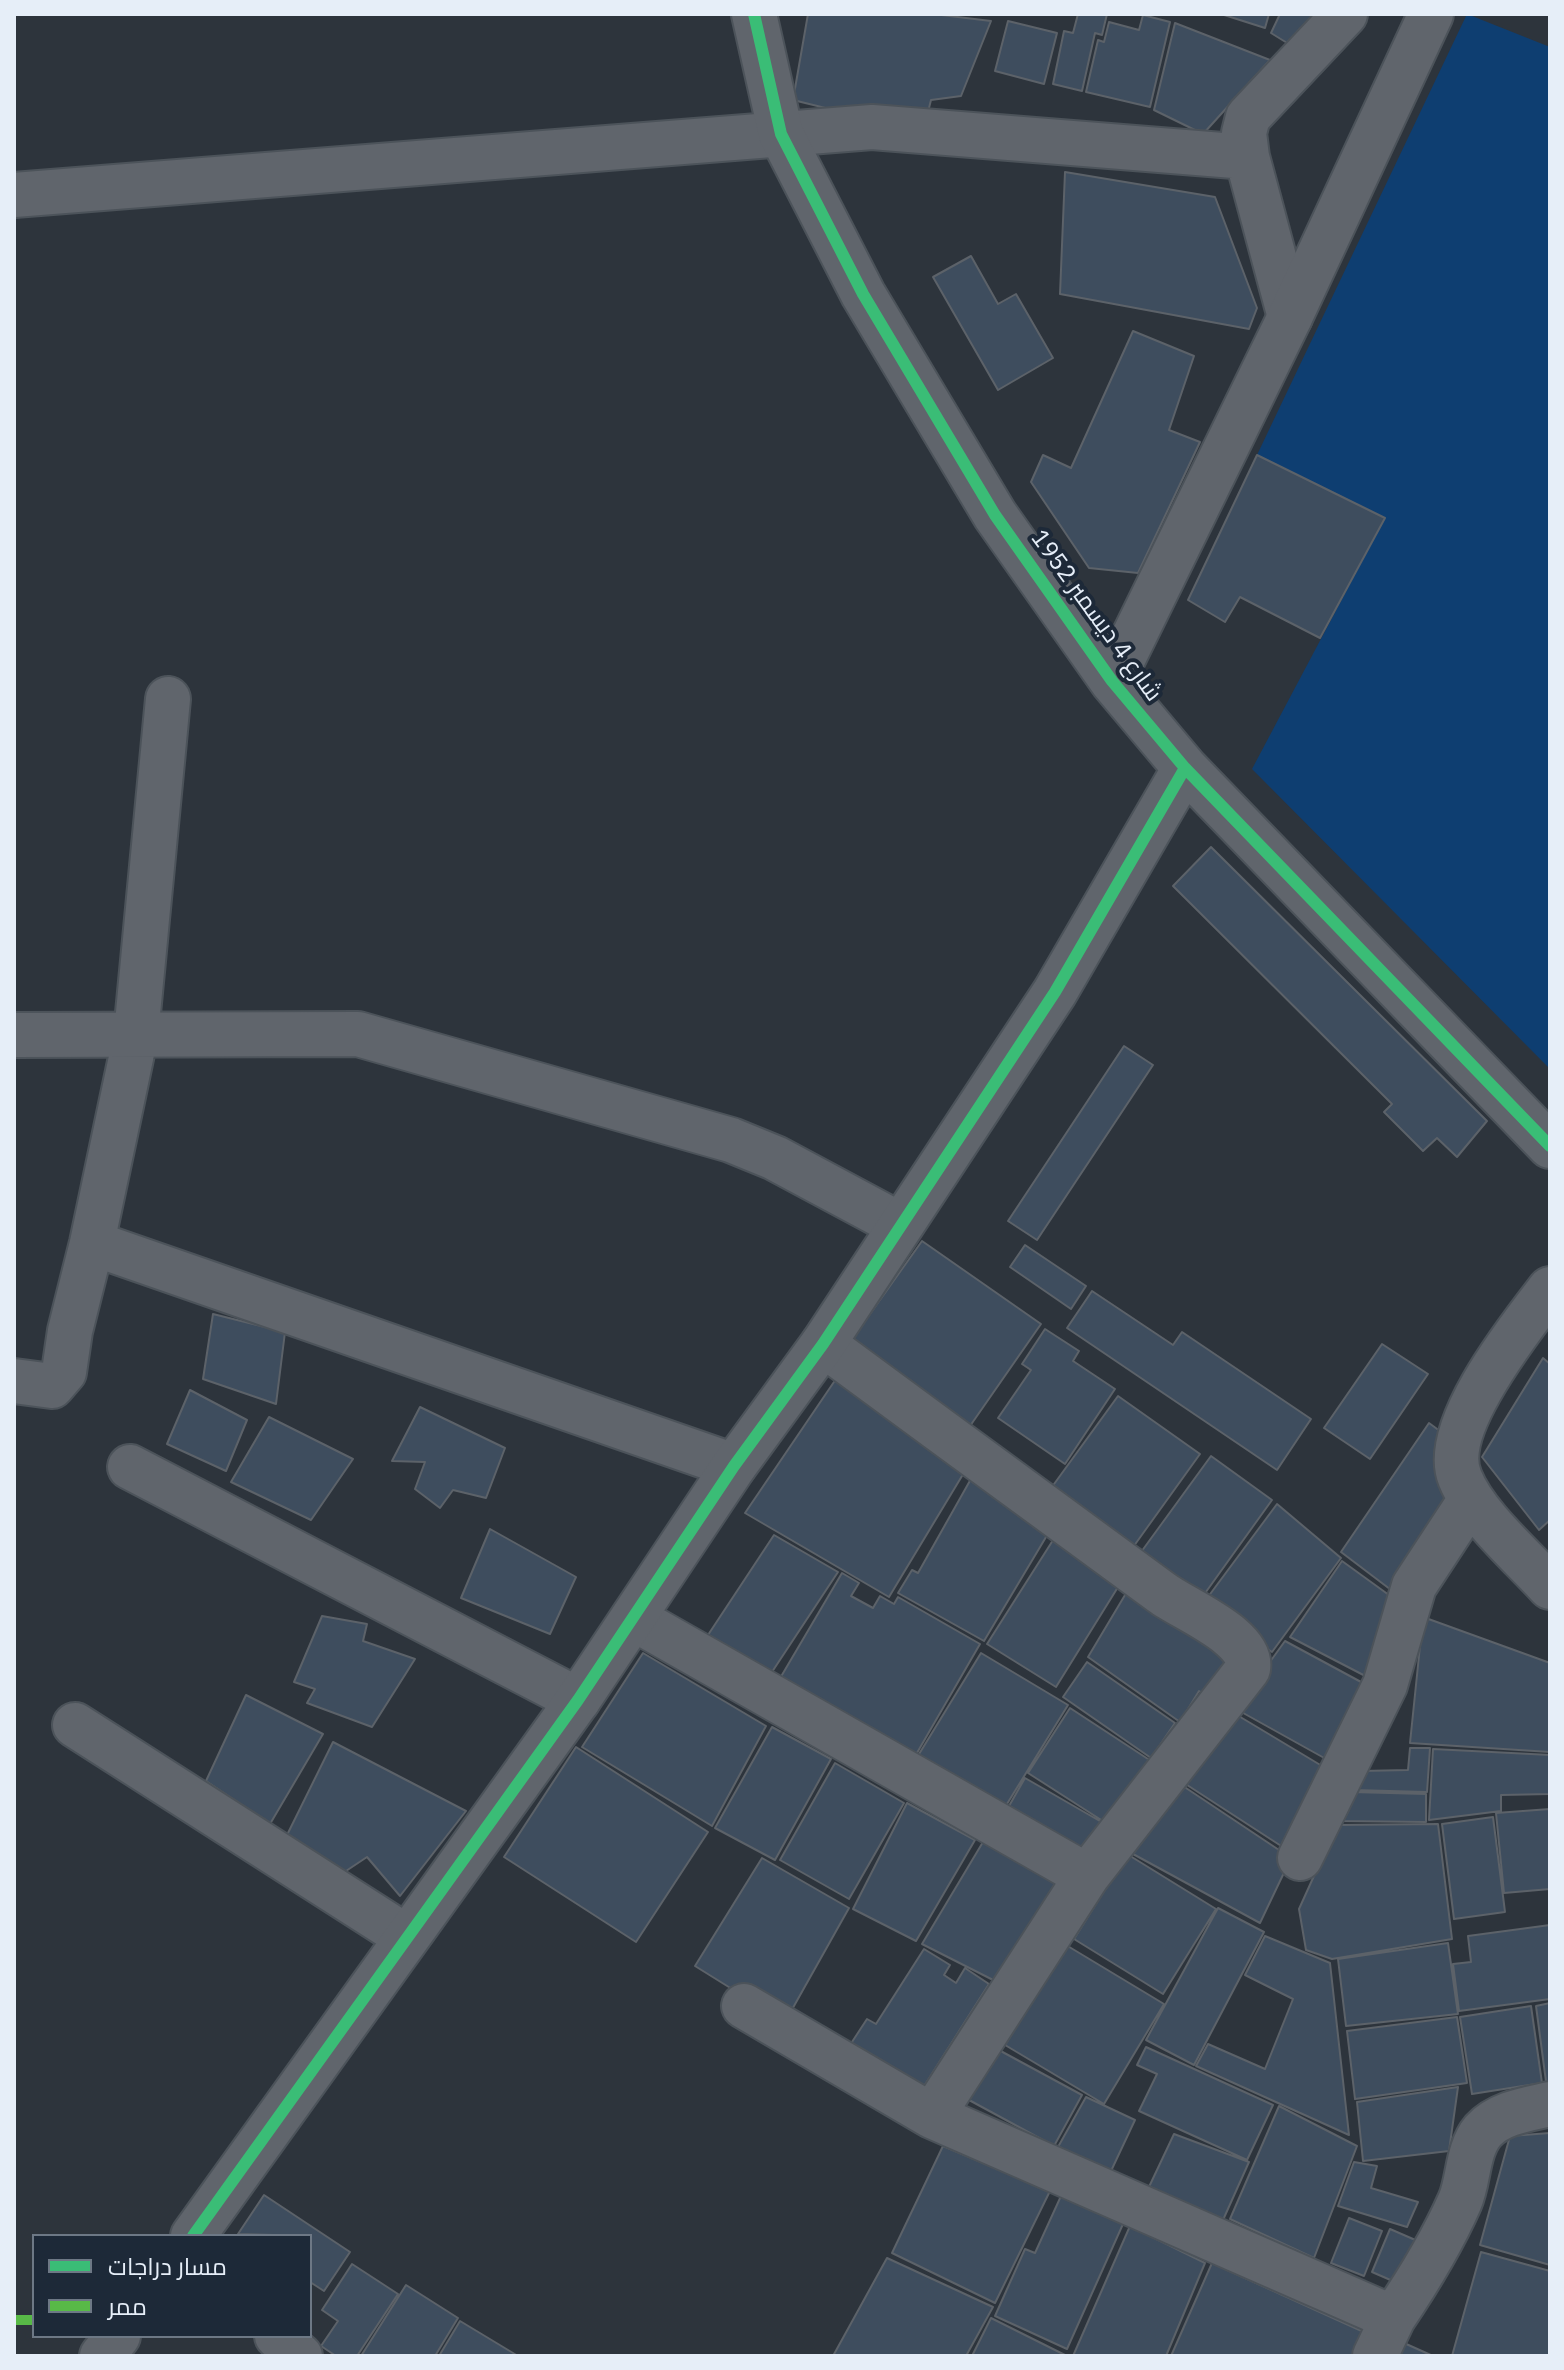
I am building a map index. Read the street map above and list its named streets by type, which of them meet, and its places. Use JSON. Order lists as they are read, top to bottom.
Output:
{
  "streets": {
    "street": ["شارع 4 ديسمبر 1952"]
  },
  "legend": ["مسار دراجات", "ممر"]
}
